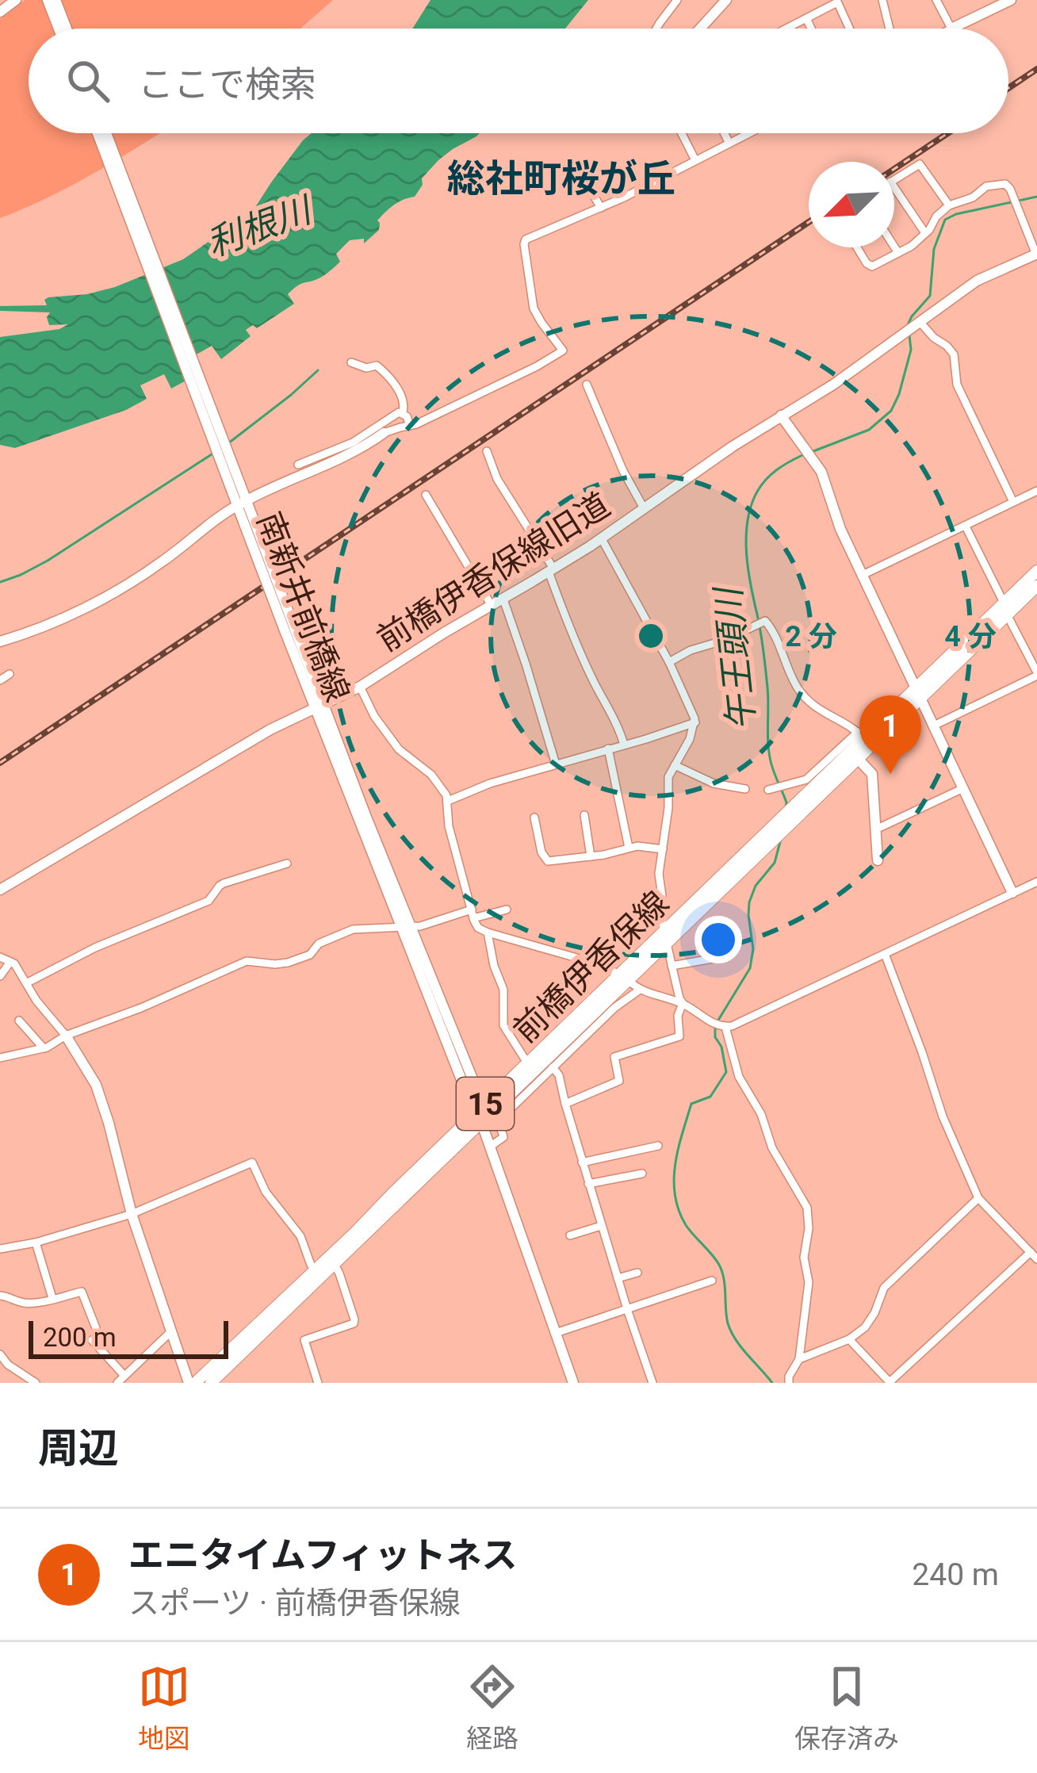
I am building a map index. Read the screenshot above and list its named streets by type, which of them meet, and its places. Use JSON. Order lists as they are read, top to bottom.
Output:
{
  "streets": {
    "main road": ["前橋伊香保線", "15"],
    "street": ["前橋伊香保線旧道", "南新井前橋線"]
  },
  "crossings": [
    ["前橋伊香保線旧道", "南新井前橋線"],
    ["南新井前橋線", "前橋伊香保線"],
    ["前橋伊香保線", "15"]
  ],
  "districts": ["総社町桜が丘"],
  "water": ["利根川", "午王頭川"],
  "scale_bar": "200 m",
  "north": "bottom left",
  "page": {
    "search": "ここで検索",
    "pins": "1",
    "scale": "200 m",
    "heading": "周辺",
    "list": [
      {
        "mark": "1",
        "name": "エニタイムフィットネス",
        "note": "スポーツ · 前橋伊香保線",
        "value": "240 m"
      }
    ],
    "nav": ["地図", "経路", "保存済み"]
  },
  "rings": ["2 分", "4 分"]
}
